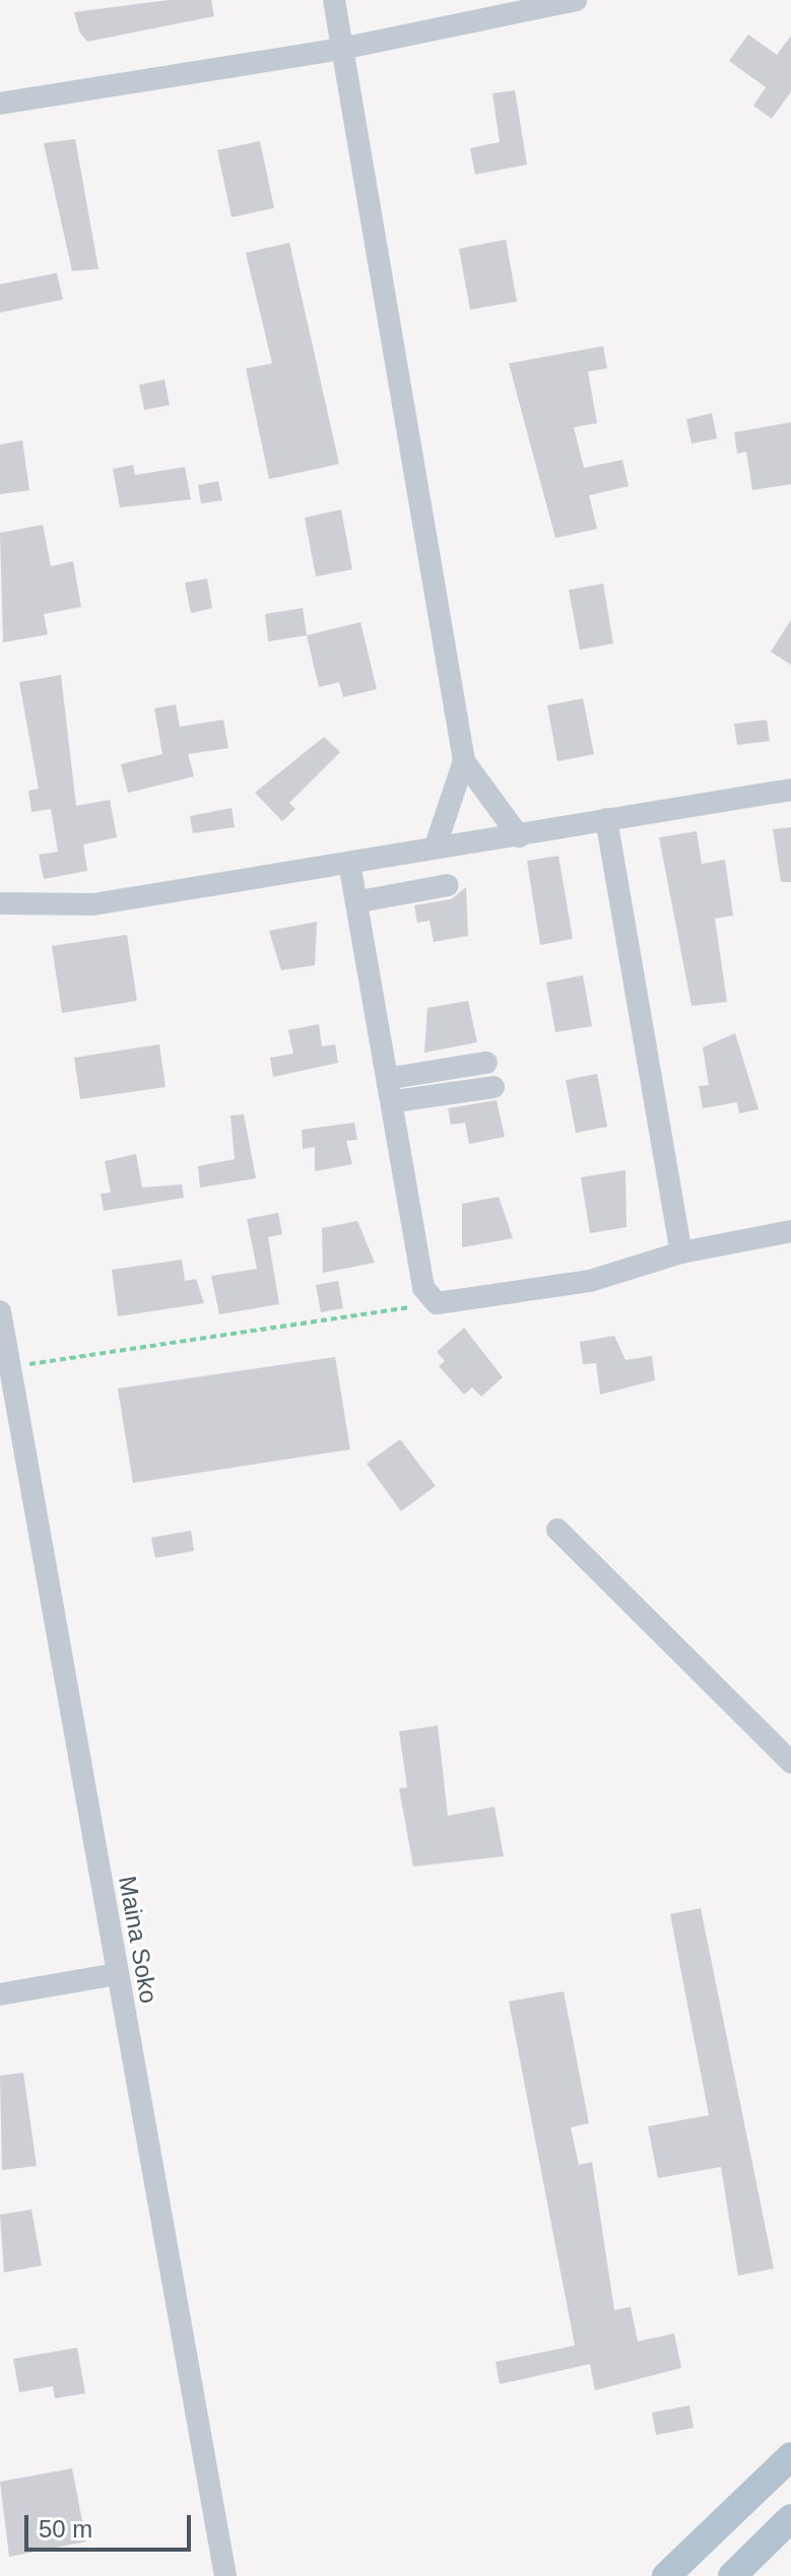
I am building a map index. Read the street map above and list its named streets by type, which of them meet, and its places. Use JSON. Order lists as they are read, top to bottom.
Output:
{
  "streets": {
    "street": ["Maina Soko"]
  },
  "scale_bar": "50 m"
}
